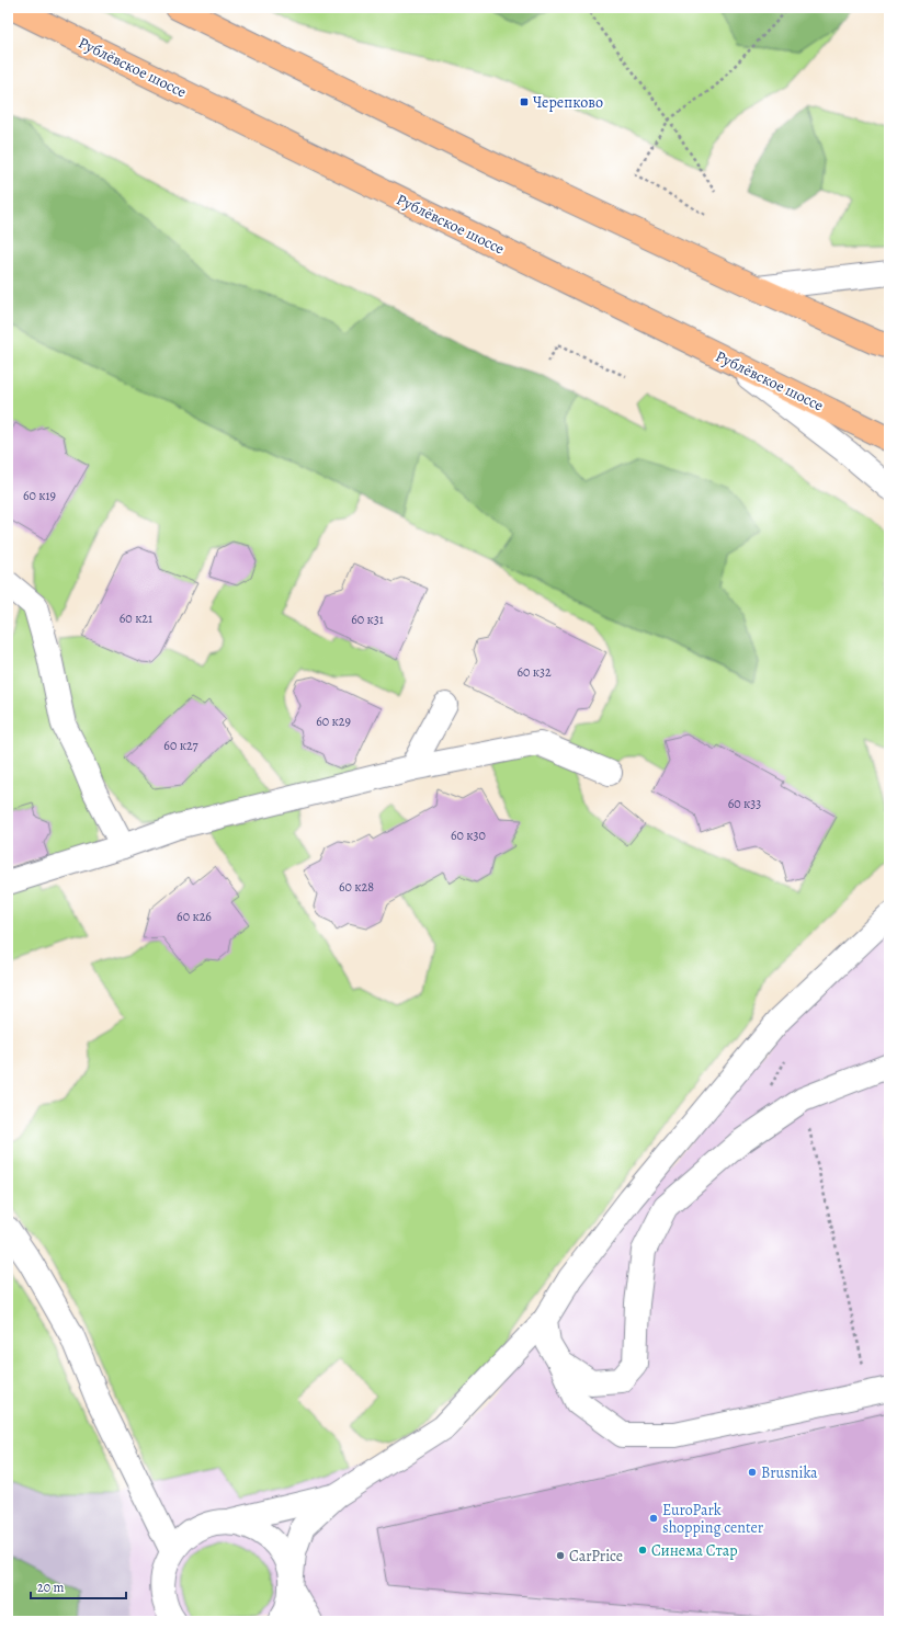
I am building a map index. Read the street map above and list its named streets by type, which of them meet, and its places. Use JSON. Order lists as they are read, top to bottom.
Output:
{
  "streets": {
    "main road": ["Рублёвское шоссе"]
  },
  "places": {
    "transit": ["Черепково"],
    "other": [
      "Brusnika",
      "EuroPark shopping center",
      "Синема Стар",
      "CarPrice"
    ]
  },
  "house_numbers": [
    "60 к19",
    "60 к21",
    "60 к31",
    "60 к32",
    "60 к29",
    "60 к27",
    "60 к33",
    "60 к30",
    "60 к28",
    "60 к26"
  ],
  "scale_bar": "20 m"
}
